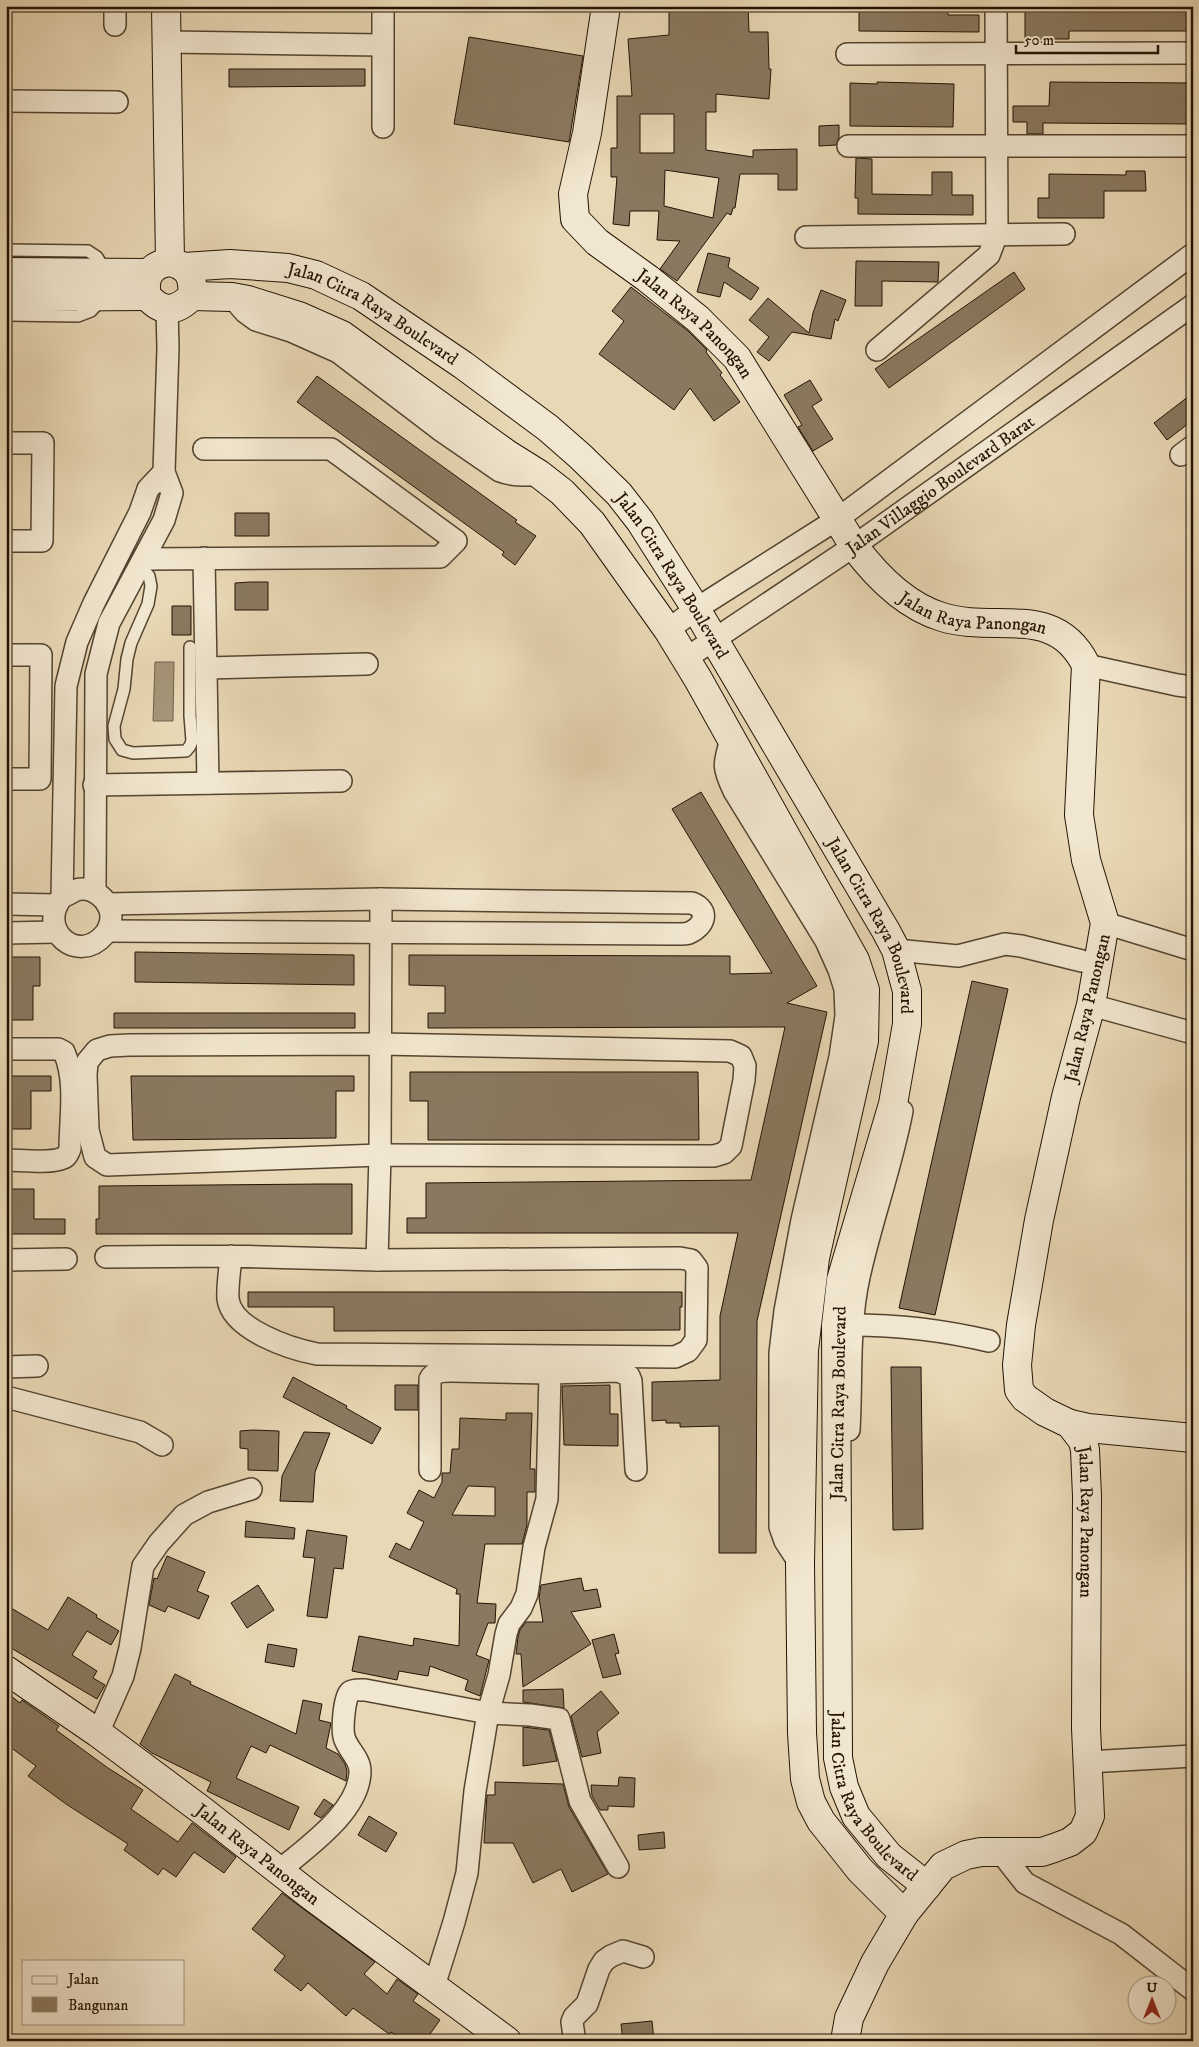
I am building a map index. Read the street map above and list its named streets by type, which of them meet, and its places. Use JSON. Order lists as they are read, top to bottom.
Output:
{
  "streets": {
    "main road": ["Jalan Citra Raya Boulevard", "Jalan Raya Panongan"],
    "street": ["Jalan Villaggio Boulevard Barat"]
  },
  "crossings": [
    ["Jalan Citra Raya Boulevard", "Jalan Raya Panongan"],
    ["Jalan Citra Raya Boulevard", "Jalan Villaggio Boulevard Barat"],
    ["Jalan Raya Panongan", "Jalan Villaggio Boulevard Barat"]
  ],
  "legend": ["Jalan", "Bangunan"],
  "scale_bar": "50 m",
  "north": "top"
}
